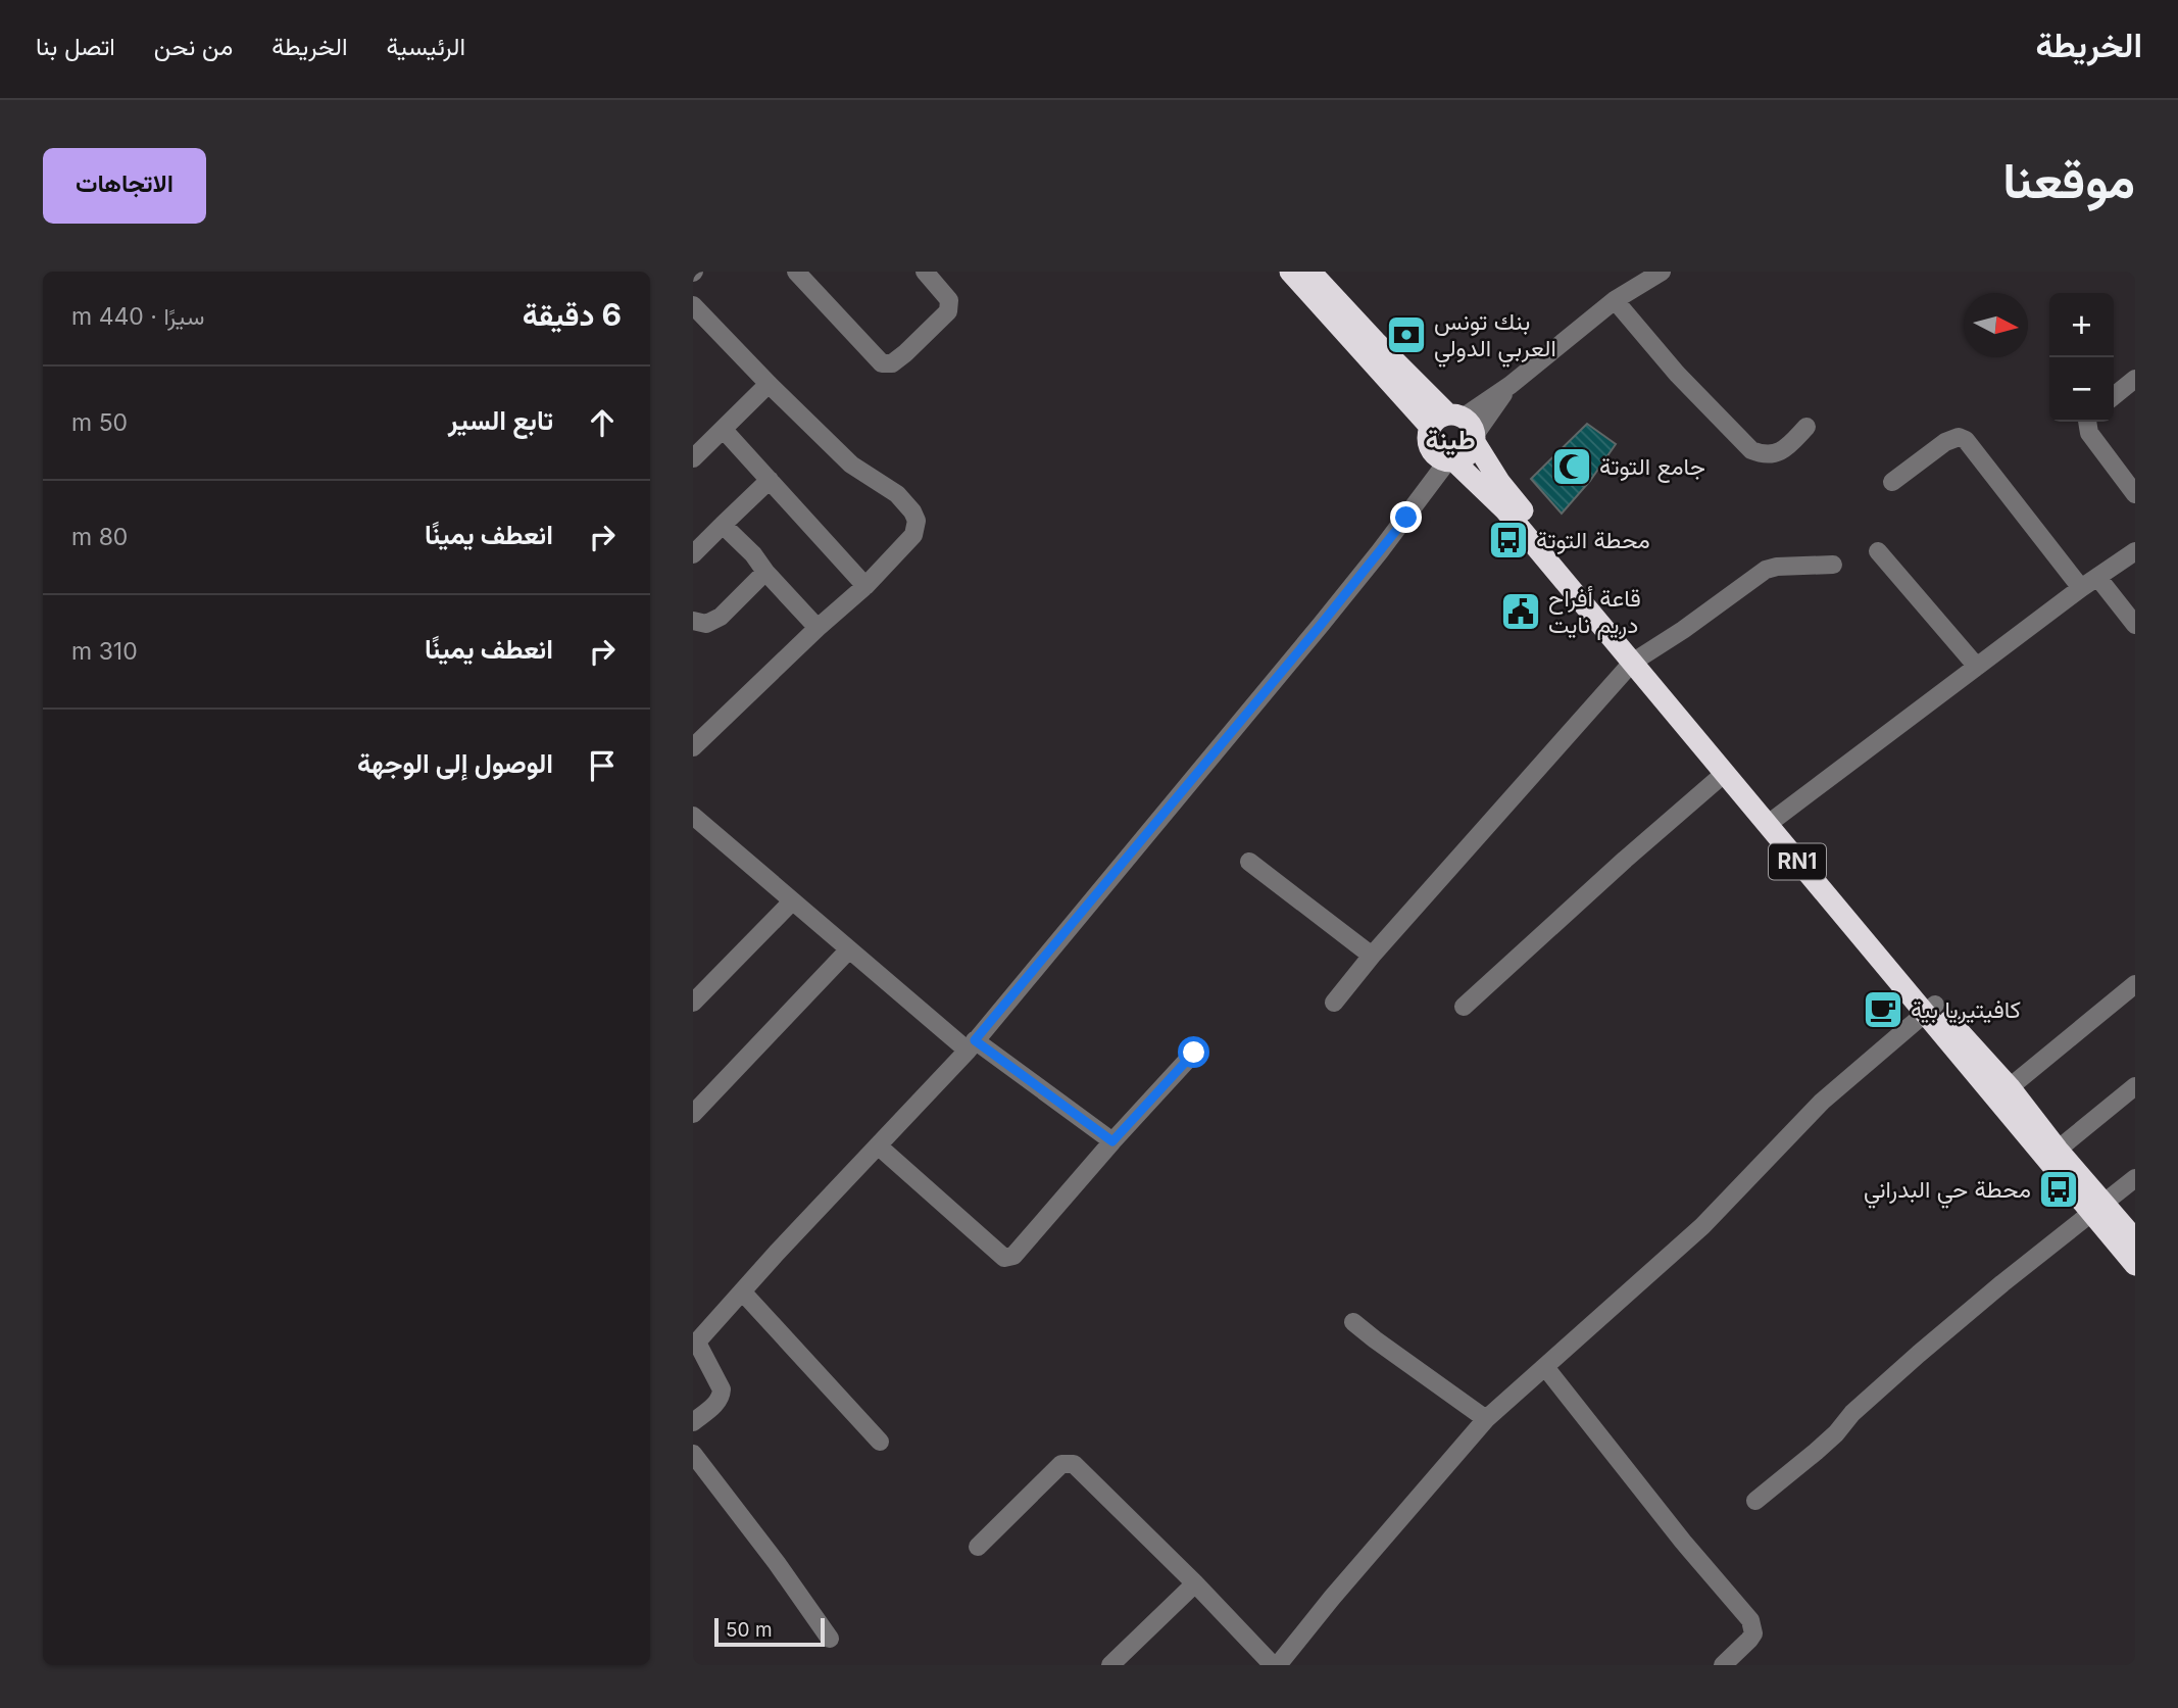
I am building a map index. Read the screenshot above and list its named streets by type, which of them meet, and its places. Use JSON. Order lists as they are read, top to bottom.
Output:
{
  "streets": {
    "highway": ["RN1"]
  },
  "districts": ["طينة"],
  "places": {
    "bank": ["بنك تونس العربي الدولي"],
    "mosque": ["جامع التوتة"],
    "bus stop": ["محطة التوتة", "محطة حي البدراني"],
    "public building": ["قاعة أفراح دريم نايت"],
    "cafe": ["كافيتيريا بية"]
  },
  "scale_bar": "50 m",
  "north": "right",
  "page": {
    "header": "الخريطة",
    "nav": [
      "الرئيسية",
      "الخريطة",
      "من نحن",
      "اتصل بنا"
    ],
    "title": "موقعنا",
    "buttons": "الاتجاهات",
    "heading": ["6 دقيقة", "سيرًا · 440 m"],
    "map_buttons": ["+", "−"],
    "list": [
      ["تابع السير", "50 m"],
      ["انعطف يمينًا", "80 m"],
      ["انعطف يمينًا", "310 m"],
      "الوصول إلى الوجهة"
    ],
    "scale": "50 m"
  }
}
